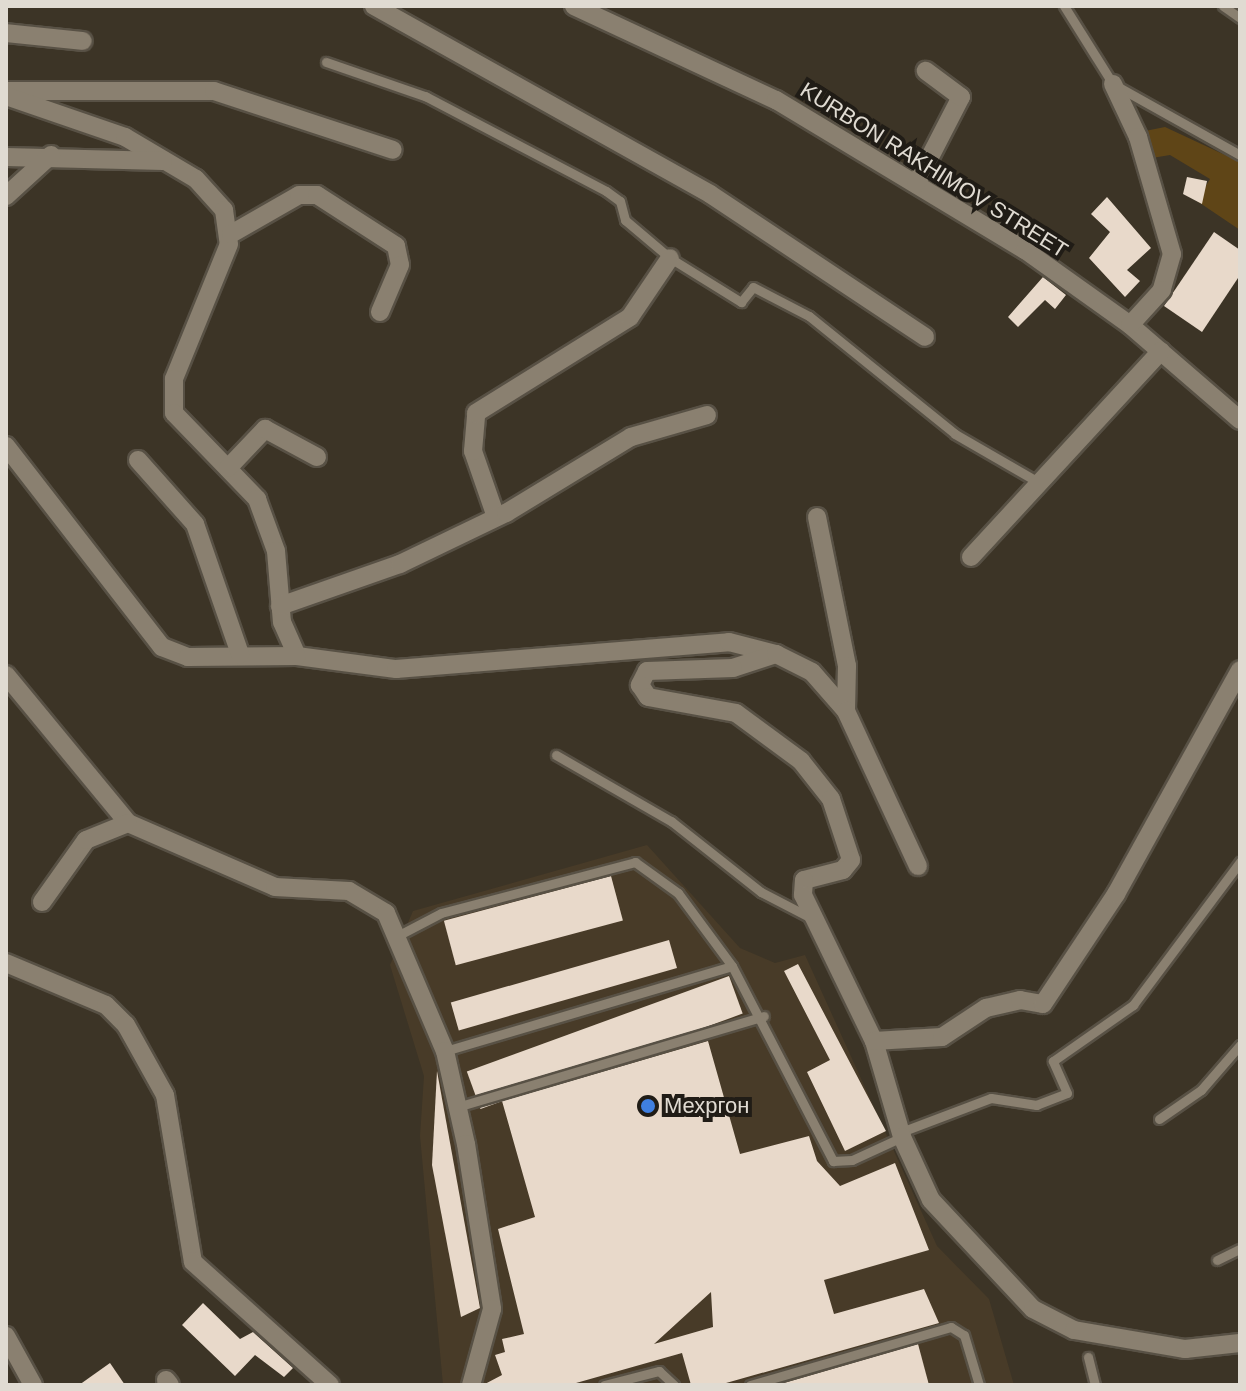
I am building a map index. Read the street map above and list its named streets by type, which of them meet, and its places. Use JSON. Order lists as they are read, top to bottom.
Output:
{
  "streets": {
    "street": ["KURBON RAKHIMOV STREET"]
  },
  "places": ["Мехргон"]
}
